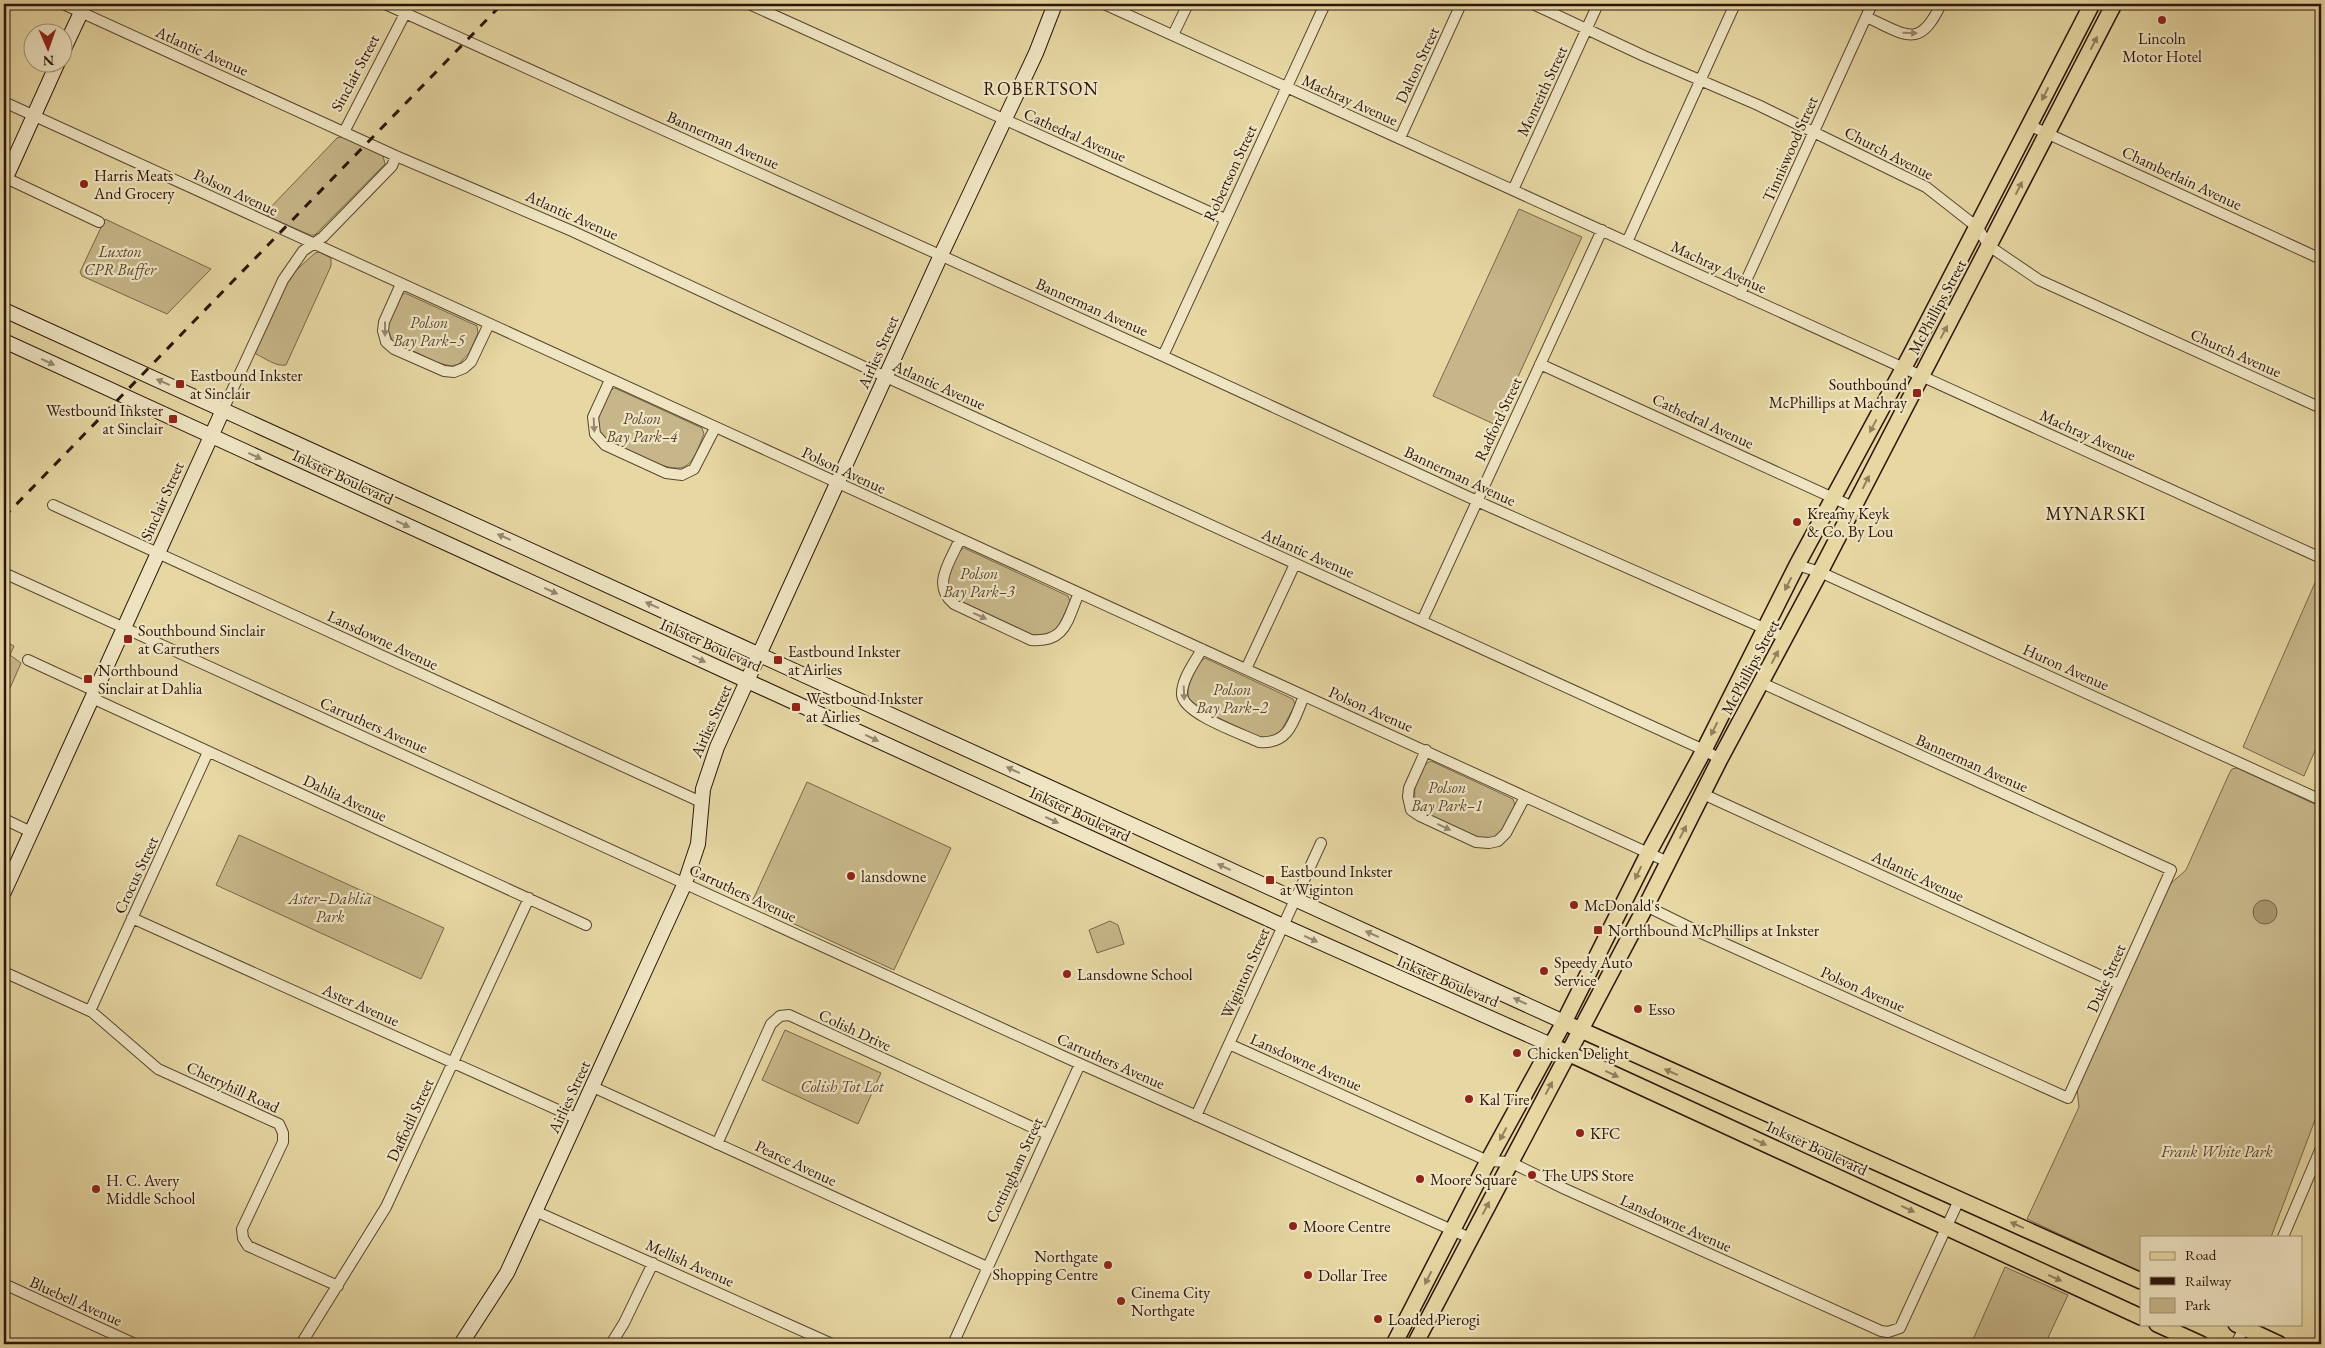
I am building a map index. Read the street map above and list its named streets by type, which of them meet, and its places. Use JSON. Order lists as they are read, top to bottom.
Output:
{
  "streets": {
    "main road": [
      "Sinclair Street",
      "McPhillips Street",
      "Airlies Street",
      "Inkster Boulevard"
    ],
    "street": [
      "Atlantic Avenue",
      "Dalton Street",
      "Monreith Street",
      "Machray Avenue",
      "Cathedral Avenue",
      "Bannerman Avenue",
      "Tinniswood Street",
      "Church Avenue",
      "Robertson Street",
      "Chamberlain Avenue",
      "Polson Avenue",
      "Radford Street",
      "Lansdowne Avenue",
      "Huron Avenue",
      "Carruthers Avenue",
      "Dahlia Avenue",
      "Crocus Street",
      "Wiginton Street",
      "Duke Street",
      "Aster Avenue",
      "Colish Drive",
      "Cherryhill Road",
      "Daffodil Street",
      "Pearce Avenue",
      "Cottingham Street",
      "Mellish Avenue",
      "Bluebell Avenue"
    ]
  },
  "crossings": [
    ["Atlantic Avenue", "Sinclair Street"],
    ["Atlantic Avenue", "McPhillips Street"],
    ["Atlantic Avenue", "Airlies Street"],
    ["Atlantic Avenue", "Radford Street"],
    ["Atlantic Avenue", "Duke Street"],
    ["Dalton Street", "Machray Avenue"],
    ["Sinclair Street", "Bannerman Avenue"],
    ["Sinclair Street", "Polson Avenue"],
    ["Sinclair Street", "Inkster Boulevard"],
    ["Sinclair Street", "Lansdowne Avenue"],
    ["Sinclair Street", "Carruthers Avenue"],
    ["Sinclair Street", "Dahlia Avenue"],
    ["Monreith Street", "Machray Avenue"],
    ["Monreith Street", "Church Avenue"],
    ["Machray Avenue", "Tinniswood Street"],
    ["Machray Avenue", "Robertson Street"],
    ["Machray Avenue", "McPhillips Street"],
    ["Machray Avenue", "Radford Street"],
    ["Cathedral Avenue", "Robertson Street"],
    ["Cathedral Avenue", "McPhillips Street"],
    ["Cathedral Avenue", "Airlies Street"],
    ["Cathedral Avenue", "Radford Street"],
    ["Bannerman Avenue", "Robertson Street"],
    ["Bannerman Avenue", "McPhillips Street"],
    ["Bannerman Avenue", "Airlies Street"],
    ["Bannerman Avenue", "Radford Street"],
    ["Bannerman Avenue", "Duke Street"],
    ["Tinniswood Street", "Church Avenue"],
    ["Church Avenue", "McPhillips Street"],
    ["Chamberlain Avenue", "McPhillips Street"],
    ["Polson Avenue", "McPhillips Street"],
    ["Polson Avenue", "Airlies Street"],
    ["Polson Avenue", "Duke Street"],
    ["McPhillips Street", "Inkster Boulevard"],
    ["McPhillips Street", "Lansdowne Avenue"],
    ["McPhillips Street", "Huron Avenue"],
    ["McPhillips Street", "Carruthers Avenue"],
    ["Airlies Street", "Inkster Boulevard"],
    ["Airlies Street", "Lansdowne Avenue"],
    ["Airlies Street", "Carruthers Avenue"],
    ["Airlies Street", "Aster Avenue"],
    ["Airlies Street", "Pearce Avenue"],
    ["Airlies Street", "Mellish Avenue"],
    ["Inkster Boulevard", "Lansdowne Avenue"],
    ["Inkster Boulevard", "Wiginton Street"],
    ["Lansdowne Avenue", "Wiginton Street"],
    ["Carruthers Avenue", "Wiginton Street"],
    ["Carruthers Avenue", "Cottingham Street"],
    ["Dahlia Avenue", "Crocus Street"],
    ["Dahlia Avenue", "Daffodil Street"],
    ["Crocus Street", "Aster Avenue"],
    ["Crocus Street", "Cherryhill Road"],
    ["Aster Avenue", "Daffodil Street"],
    ["Colish Drive", "Pearce Avenue"],
    ["Colish Drive", "Cottingham Street"],
    ["Cherryhill Road", "Daffodil Street"],
    ["Pearce Avenue", "Cottingham Street"]
  ],
  "districts": ["ROBERTSON", "MYNARSKI"],
  "parks": [
    "Luxton CPR Buffer",
    "Polson Bay Park–5",
    "Polson Bay Park–4",
    "Polson Bay Park–3",
    "Polson Bay Park–2",
    "Polson Bay Park–1",
    "Aster–Dahlia Park",
    "Colish Tot Lot",
    "Frank White Park"
  ],
  "places": {
    "other": [
      "Lincoln Motor Hotel",
      "Harris Meats And Grocery",
      "Kreamy Keyk & Co. By Lou",
      "lansdowne",
      "McDonald's",
      "Speedy Auto Service",
      "Lansdowne School",
      "Esso",
      "Chicken Delight",
      "Kal Tire",
      "KFC",
      "The UPS Store",
      "Moore Square",
      "H. C. Avery Middle School",
      "Moore Centre",
      "Northgate Shopping Centre",
      "Dollar Tree",
      "Cinema City Northgate",
      "Loaded Pierogi"
    ],
    "transit": [
      "Eastbound Inkster at Sinclair",
      "Southbound McPhillips at Machray",
      "Westbound Inkster at Sinclair",
      "Southbound Sinclair at Carruthers",
      "Eastbound Inkster at Airlies",
      "Northbound Sinclair at Dahlia",
      "Westbound Inkster at Airlies",
      "Eastbound Inkster at Wiginton",
      "Northbound McPhillips at Inkster"
    ]
  },
  "legend": ["Road", "Railway", "Park"],
  "north": "bottom"
}
